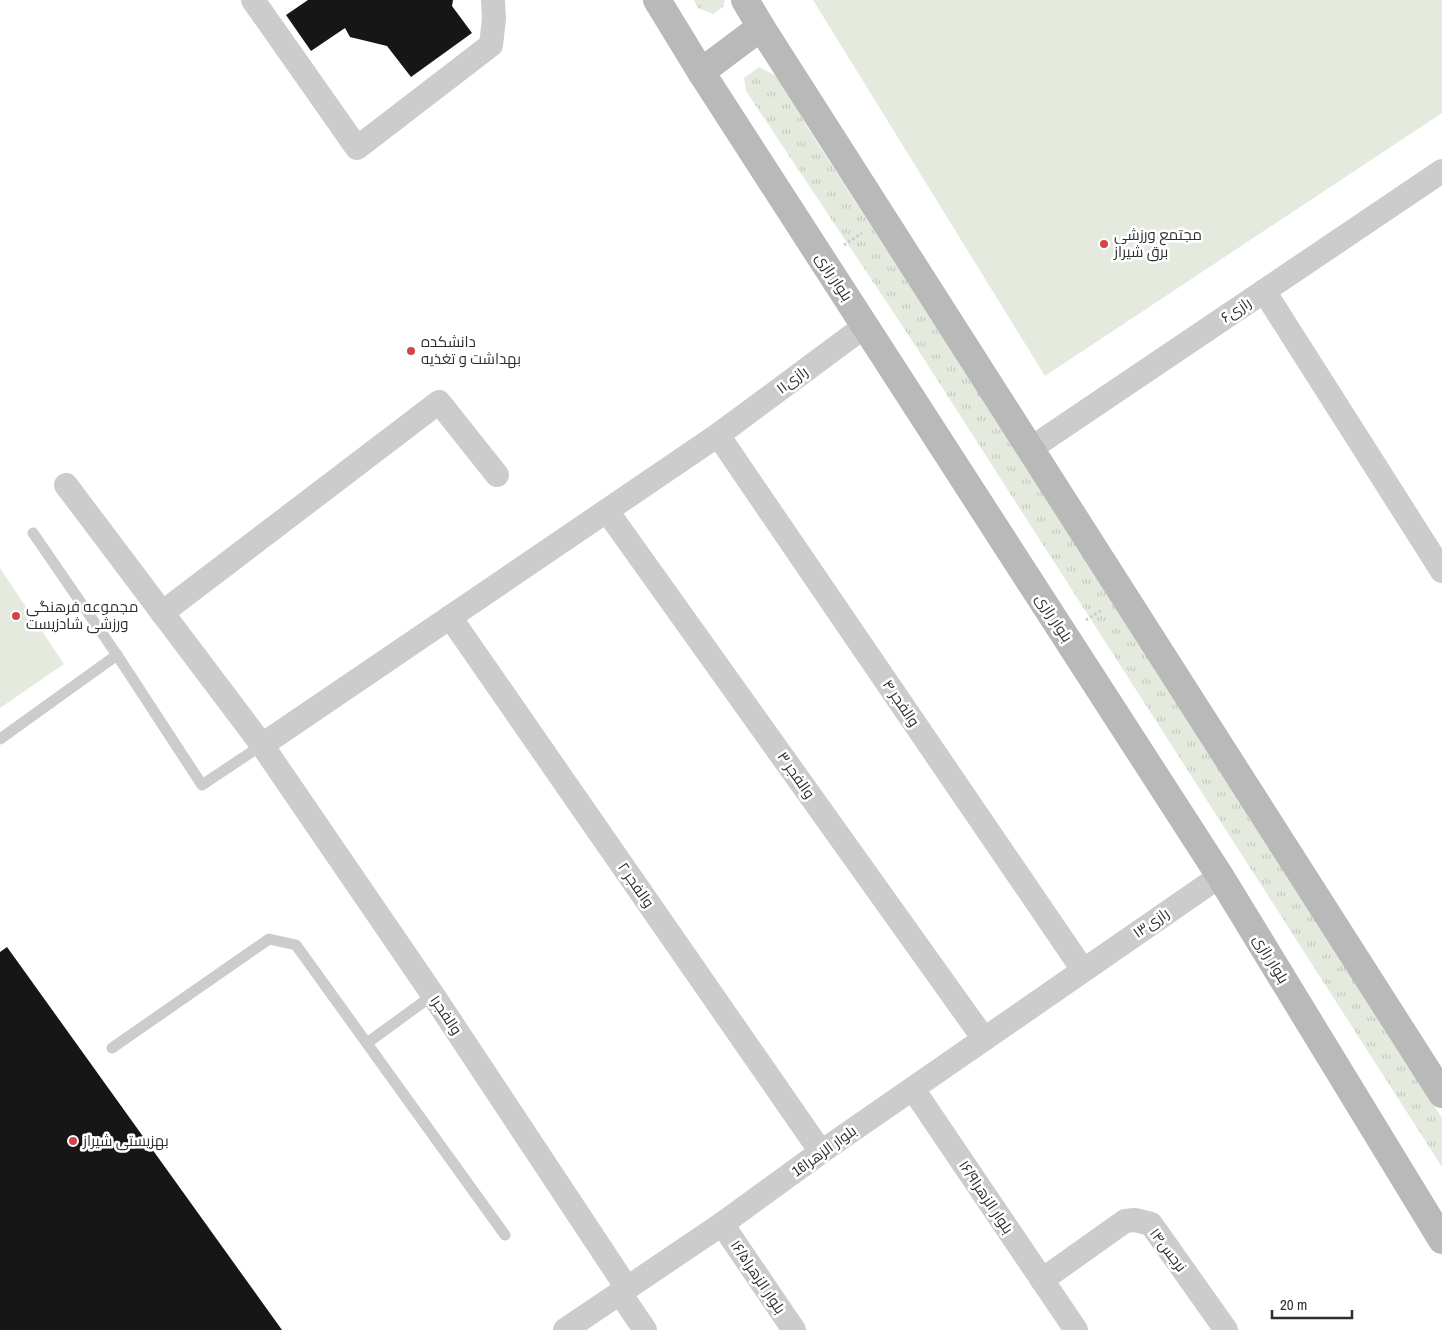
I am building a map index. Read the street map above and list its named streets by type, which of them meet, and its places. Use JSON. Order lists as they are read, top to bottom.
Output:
{
  "streets": {
    "main road": ["بلوار رازی"],
    "street": [
      "رازی۶",
      "رازی۱۱",
      "والفجر ۴",
      "والفجر ۳",
      "والفجر ۲",
      "رازی۱۳",
      "والفجر۱",
      "16بلوار الزهرا",
      "بلوار الزهرا۱۶/۹",
      "نرجس۱۴",
      "بلوار الزهرا۱۶/۵"
    ]
  },
  "crossings": [
    ["بلوار رازی", "رازی۱۱"],
    ["بلوار رازی", "رازی۱۳"],
    ["رازی۱۱", "والفجر ۴"],
    ["رازی۱۱", "والفجر ۳"],
    ["رازی۱۱", "والفجر ۲"],
    ["رازی۱۱", "والفجر۱"],
    ["والفجر ۴", "رازی۱۳"],
    ["والفجر ۴", "16بلوار الزهرا"],
    ["والفجر ۳", "16بلوار الزهرا"],
    ["والفجر ۲", "16بلوار الزهرا"],
    ["رازی۱۳", "16بلوار الزهرا"],
    ["والفجر۱", "16بلوار الزهرا"],
    ["16بلوار الزهرا", "بلوار الزهرا۱۶/۹"],
    ["16بلوار الزهرا", "بلوار الزهرا۱۶/۵"],
    ["بلوار الزهرا۱۶/۹", "نرجس۱۴"]
  ],
  "places": [
    "مجتمع ورزشی برق شیراز",
    "دانشکده بهداشت و تغذیه",
    "مجموعه فرهنگی ورزشی شادزیست",
    "بهزیستی شیراز"
  ],
  "scale_bar": "20 m"
}
